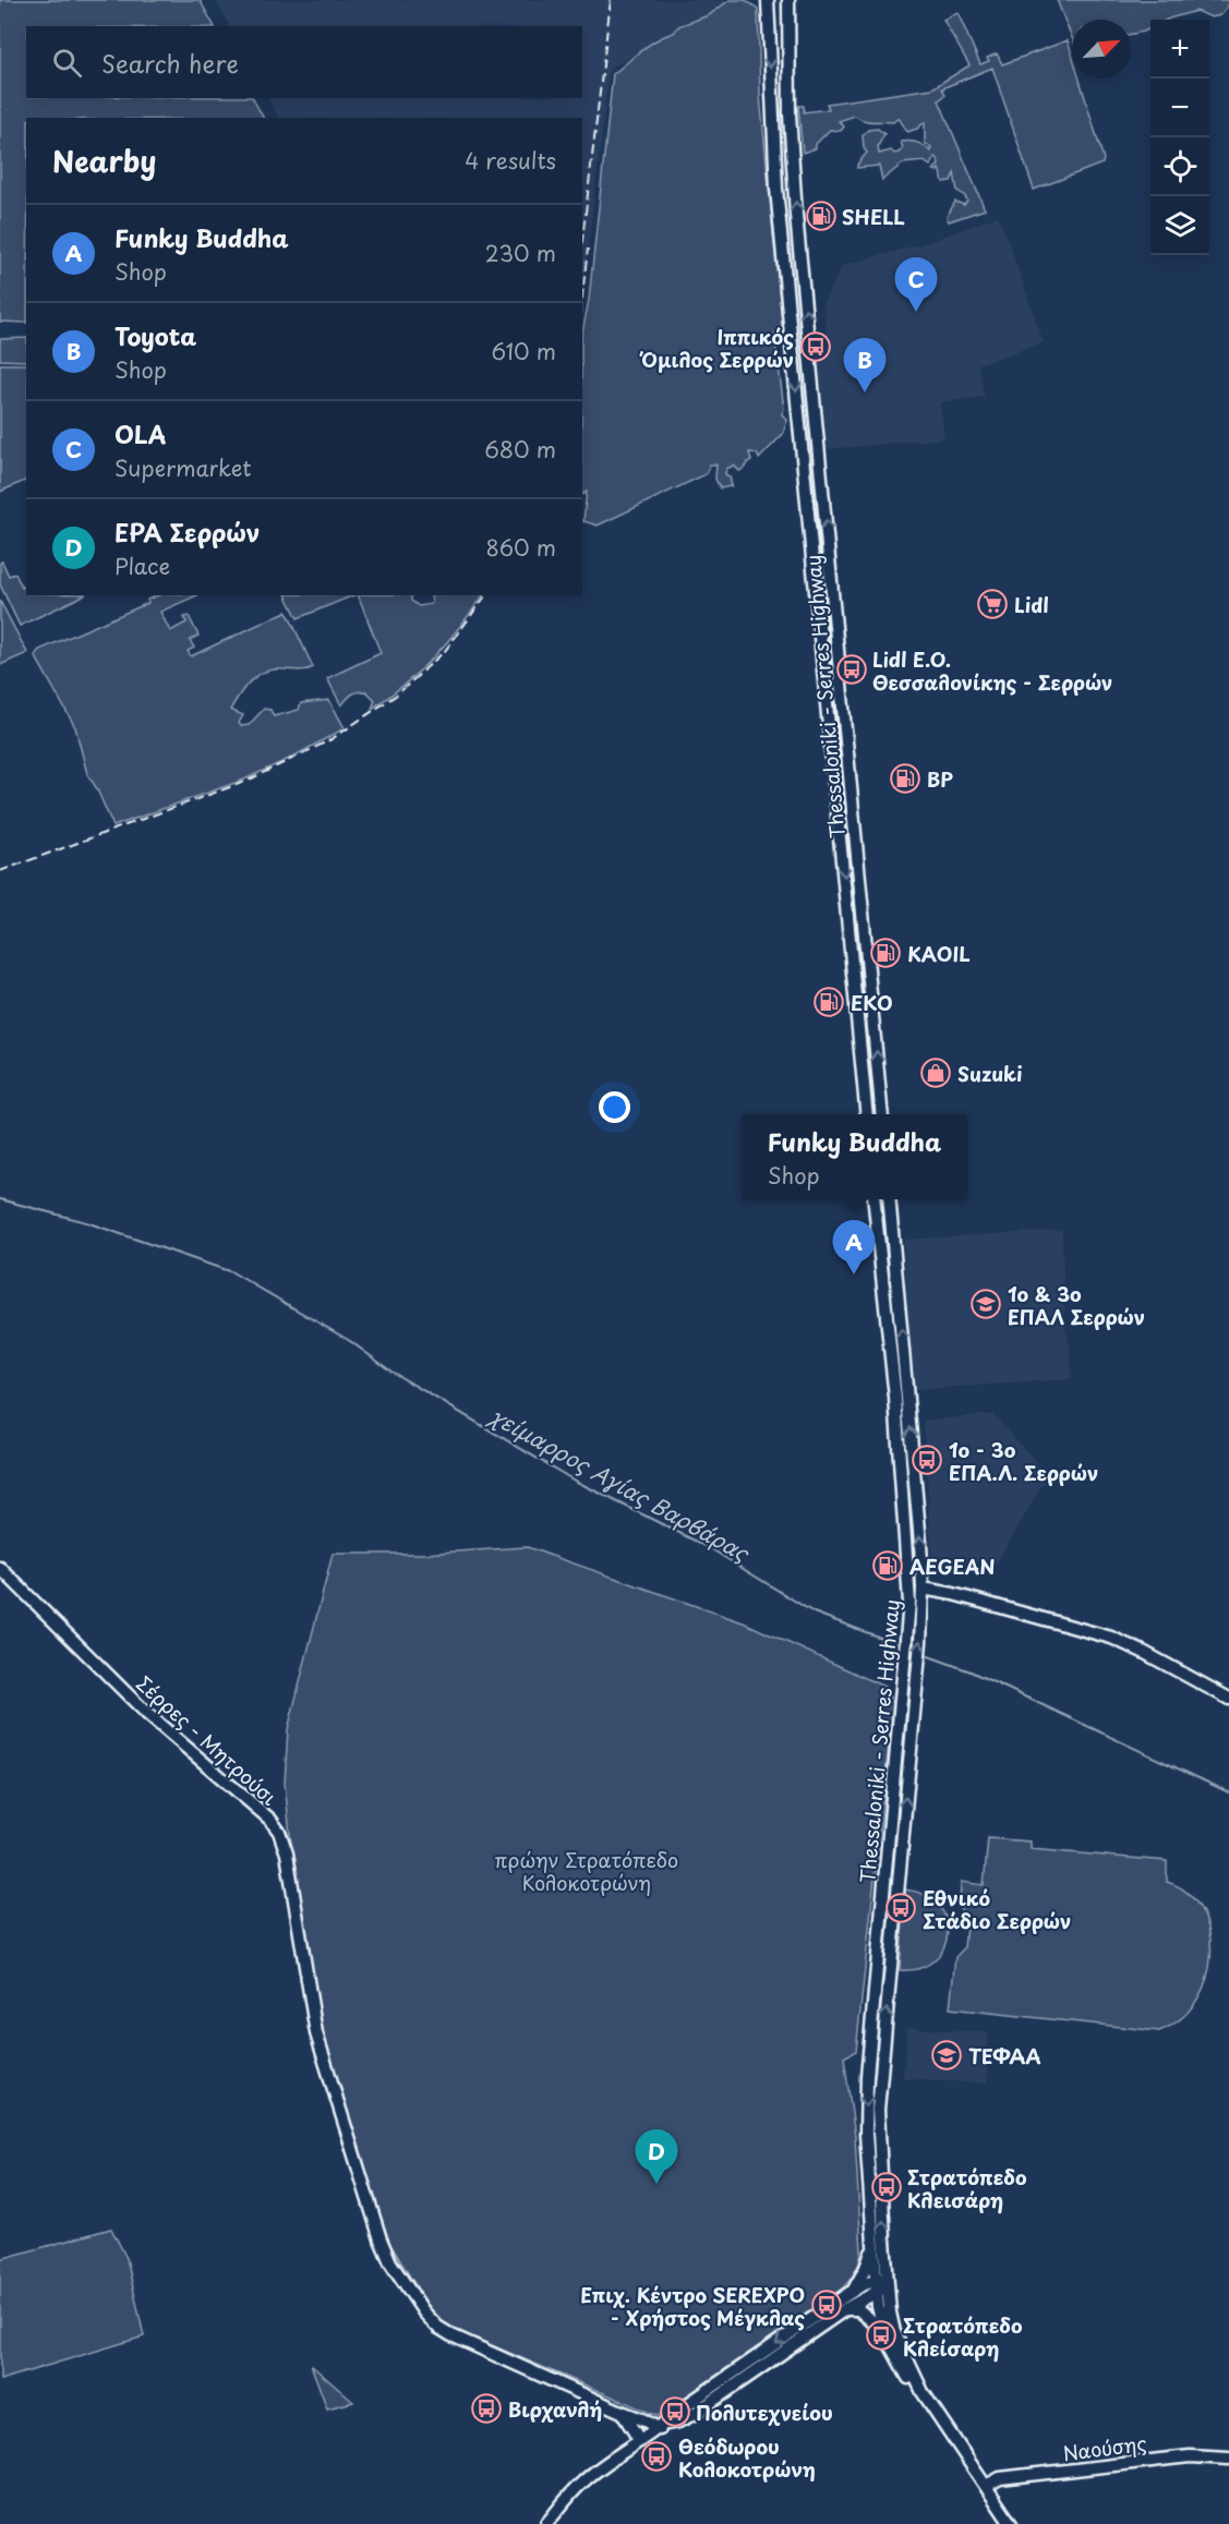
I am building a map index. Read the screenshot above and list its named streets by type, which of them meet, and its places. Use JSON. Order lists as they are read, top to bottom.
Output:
{
  "streets": {
    "main road": ["Thessaloniki - Serres Highway", "Σέρρες - Μητρούσι", "Ναούσης"]
  },
  "water": ["χείμαρρος Αγίας Βαρβάρας"],
  "parks": ["πρώην Στρατόπεδο Κολοκοτρώνη"],
  "places": {
    "fuel station": [
      "SHELL",
      "BP",
      "KAOIL",
      "EKO",
      "AEGEAN"
    ],
    "bus stop": [
      "Ιππικός Όμιλος Σερρών",
      "Lidl Ε.Ο. Θεσσαλονίκης - Σερρών",
      "1ο - 3ο ΕΠΑ.Λ. Σερρών",
      "Εθνικό Στάδιο Σερρών",
      "Στρατόπεδο Κλεισάρη",
      "Επιχ. Κέντρο SEREXPO - Χρήστος Μέγκλας",
      "Στρατόπεδο Κλείσαρη",
      "Βιρχανλή",
      "Πολυτεχνείου",
      "Θεόδωρου Κολοκοτρώνη"
    ],
    "supermarket": ["Lidl"],
    "shop": ["Suzuki"],
    "school or university": ["1ο & 3ο ΕΠΑΛ Σερρών", "ΤΕΦΑΑ"]
  },
  "north": "top right",
  "page": {
    "map_buttons": ["+", "−"],
    "search": "Search here",
    "heading": ["Nearby", "4 results"],
    "list": [
      {
        "mark": "A",
        "name": "Funky Buddha",
        "note": "Shop",
        "value": "230 m"
      },
      {
        "mark": "B",
        "name": "Toyota",
        "note": "Shop",
        "value": "610 m"
      },
      {
        "mark": "C",
        "name": "OLA",
        "note": "Supermarket",
        "value": "680 m"
      },
      {
        "mark": "D",
        "name": "ΕΡΑ Σερρών",
        "note": "Place",
        "value": "860 m"
      }
    ],
    "pins": [
      "C",
      "B",
      "A",
      "D"
    ],
    "popup": ["Funky Buddha", "Shop"]
  }
}
